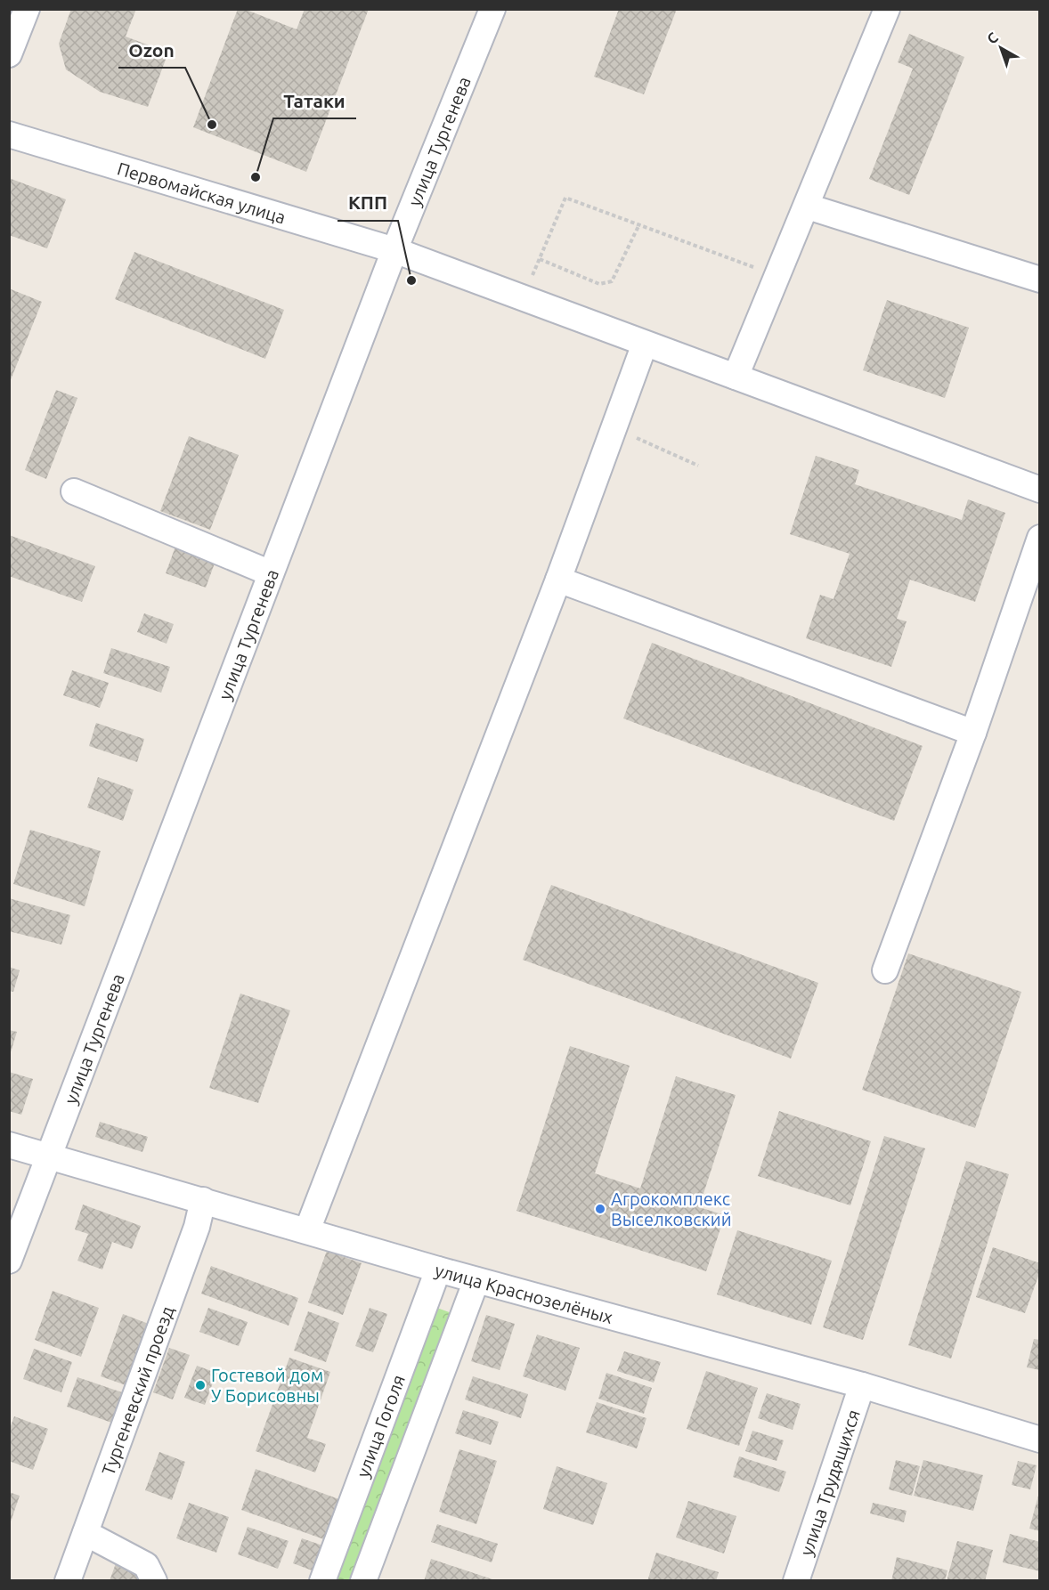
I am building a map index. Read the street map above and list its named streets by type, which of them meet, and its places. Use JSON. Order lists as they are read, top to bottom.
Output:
{
  "streets": {
    "street": [
      "улица Тургенева",
      "Первомайская улица",
      "улица Краснозелёных",
      "Тургеневский проезд",
      "улица Гоголя",
      "улица Трудящихся"
    ]
  },
  "crossings": [
    ["улица Тургенева", "Первомайская улица"],
    ["улица Тургенева", "улица Краснозелёных"],
    ["улица Краснозелёных", "Тургеневский проезд"],
    ["улица Краснозелёных", "улица Гоголя"],
    ["улица Краснозелёных", "улица Трудящихся"]
  ],
  "places": [
    "Ozon",
    "Татаки",
    "КПП",
    "Агрокомплекс Выселковский",
    "Гостевой дом У Борисовны"
  ],
  "north": "top left"
}
